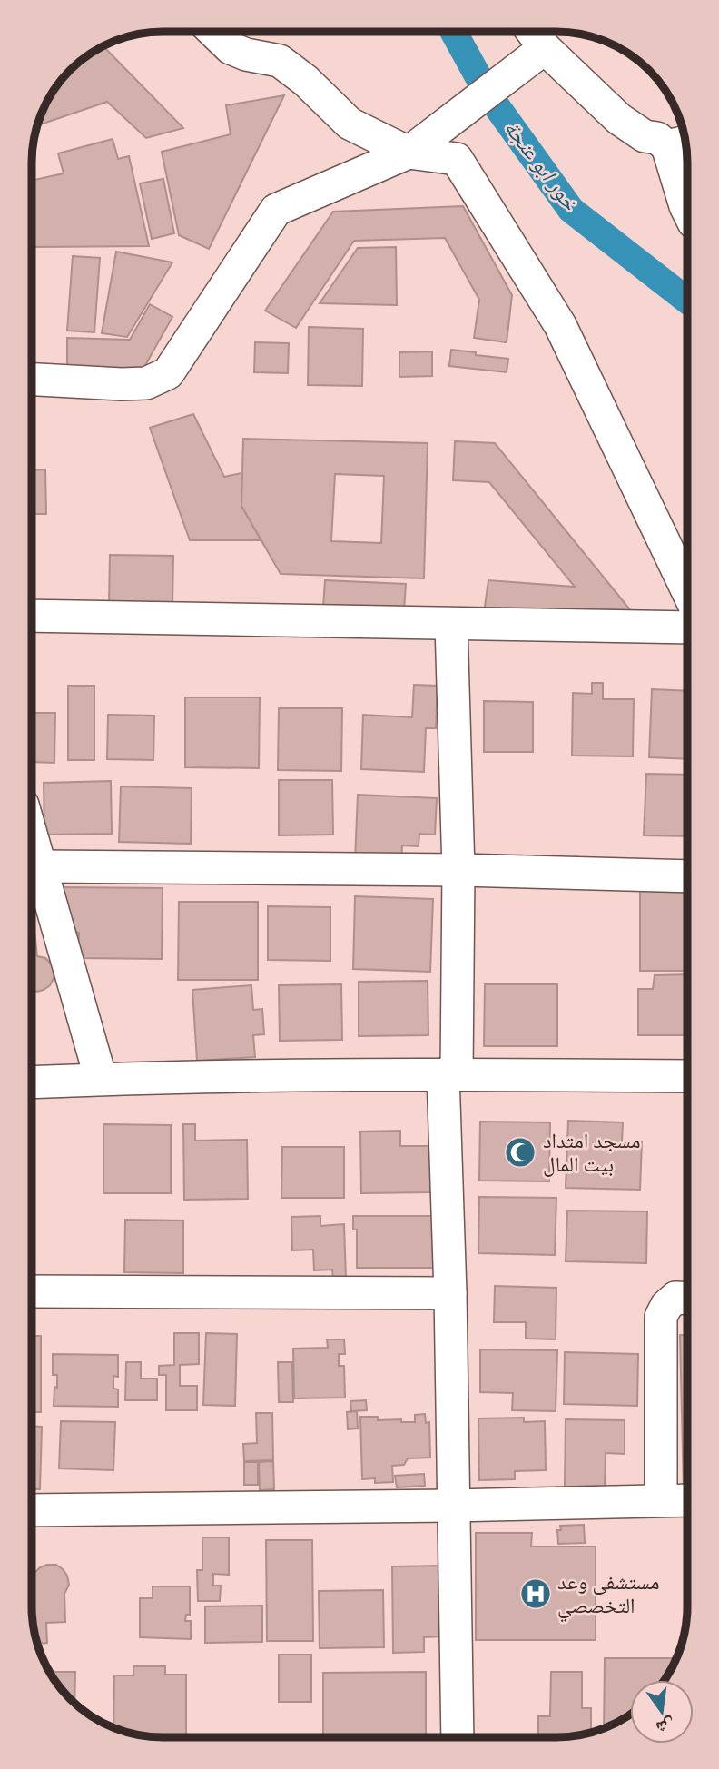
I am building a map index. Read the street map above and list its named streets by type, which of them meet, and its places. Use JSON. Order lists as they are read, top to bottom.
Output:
{
  "water": ["خور ابو عنجة"],
  "places": {
    "mosque": ["مسجد امتداد بيت المال"],
    "hospital": ["مستشفى وعد التخصصي"]
  },
  "north": "bottom"
}
